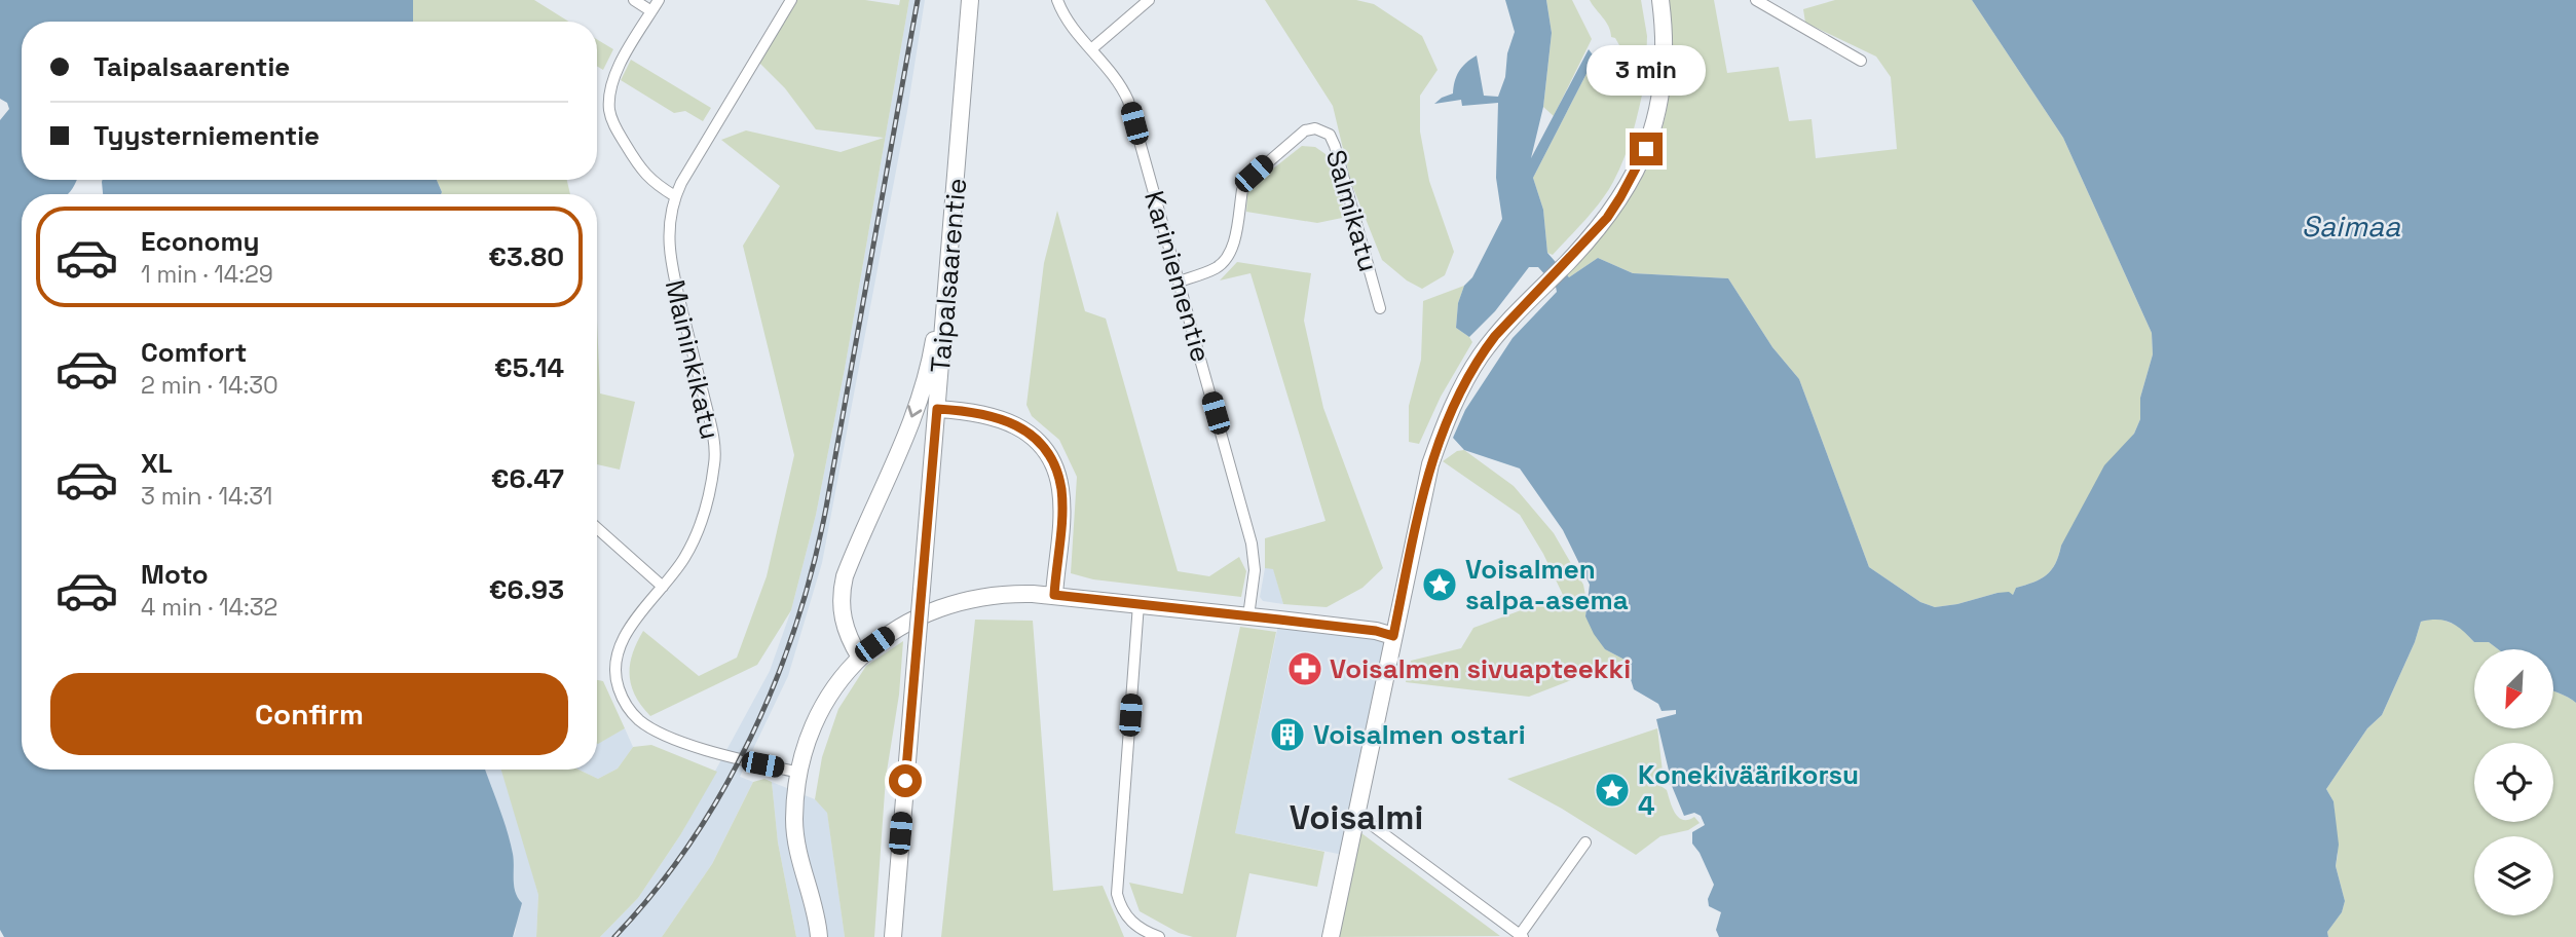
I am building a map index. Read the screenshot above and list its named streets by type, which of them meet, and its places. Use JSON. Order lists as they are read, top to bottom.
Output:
{
  "streets": {
    "street": [
      "Salmikatu",
      "Taipalsaarentie",
      "Kariniementie",
      "Maininkikatu"
    ]
  },
  "crossings": [
    ["Salmikatu", "Kariniementie"]
  ],
  "districts": ["Voisalmi"],
  "water": ["Saimaa"],
  "places": {
    "place": ["Voisalmen salpa-asema", "Konekiväärikorsu 4"],
    "pharmacy": ["Voisalmen sivuapteekki"],
    "building": ["Voisalmen ostari"]
  },
  "north": "bottom left",
  "page": {
    "banner": ["Taipalsaarentie", "Tyysterniementie"],
    "bubble": "3 min",
    "list": [
      {
        "name": "Economy",
        "note": "1 min · 14:29",
        "value": "€3.80"
      },
      {
        "name": "Comfort",
        "note": "2 min · 14:30",
        "value": "€5.14"
      },
      {
        "name": "XL",
        "note": "3 min · 14:31",
        "value": "€6.47"
      },
      {
        "name": "Moto",
        "note": "4 min · 14:32",
        "value": "€6.93"
      }
    ],
    "buttons": "Confirm"
  }
}
